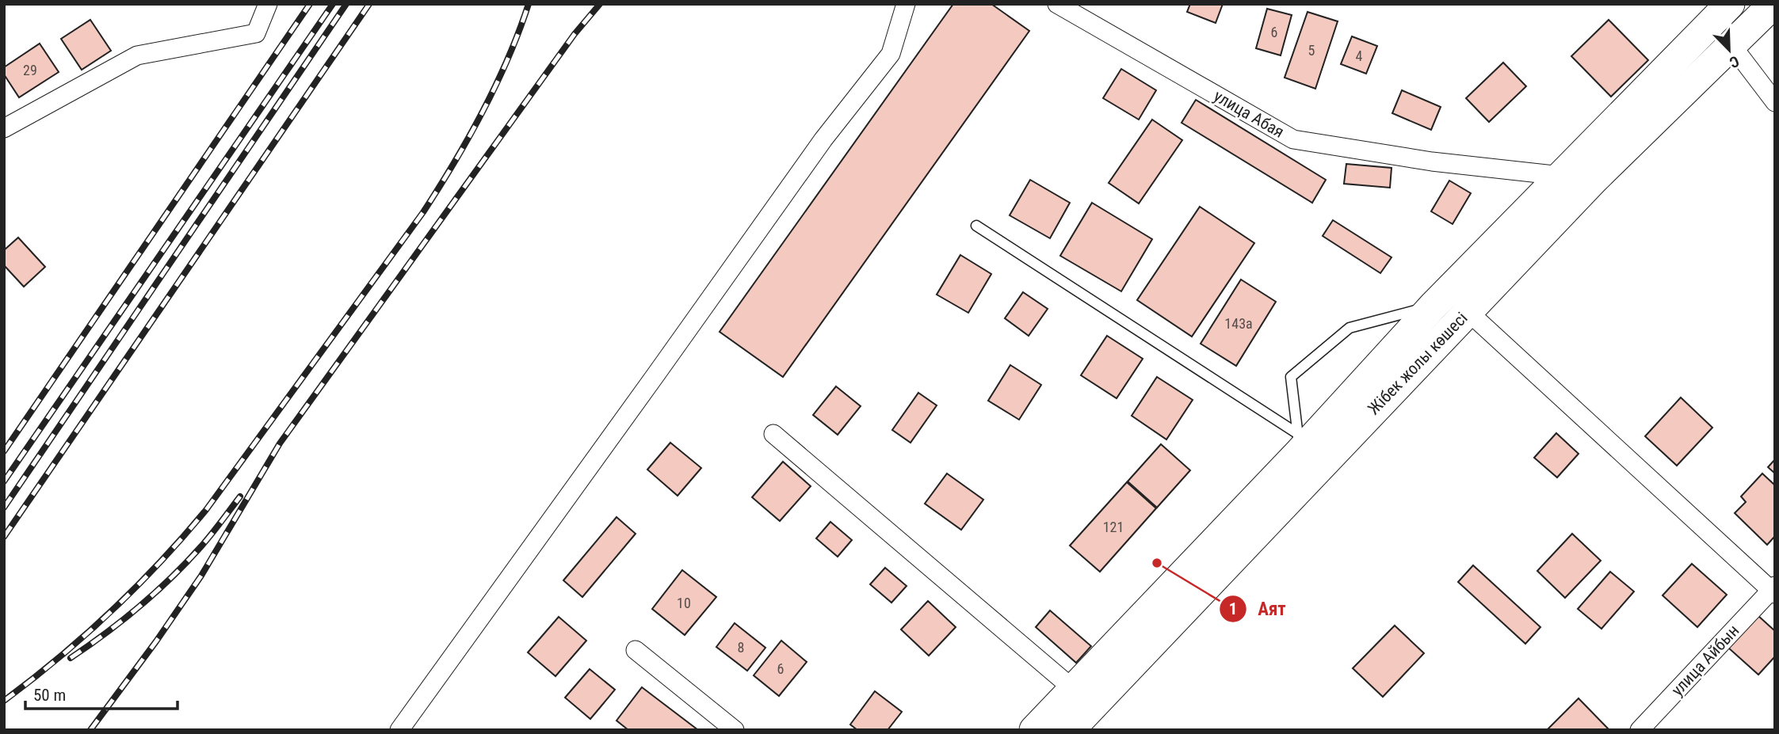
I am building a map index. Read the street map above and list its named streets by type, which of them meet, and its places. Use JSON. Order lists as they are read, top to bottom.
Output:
{
  "streets": {
    "main road": ["Жібек жолы көшесі"],
    "street": ["улица Абая", "улица Айбын"]
  },
  "crossings": [
    ["улица Абая", "Жібек жолы көшесі"]
  ],
  "places": ["Аят"],
  "house_numbers": [
    "6",
    "5",
    "4",
    "29",
    "143а",
    "121",
    "10",
    "8",
    "6"
  ],
  "scale_bar": "50 m",
  "north": "bottom right"
}
